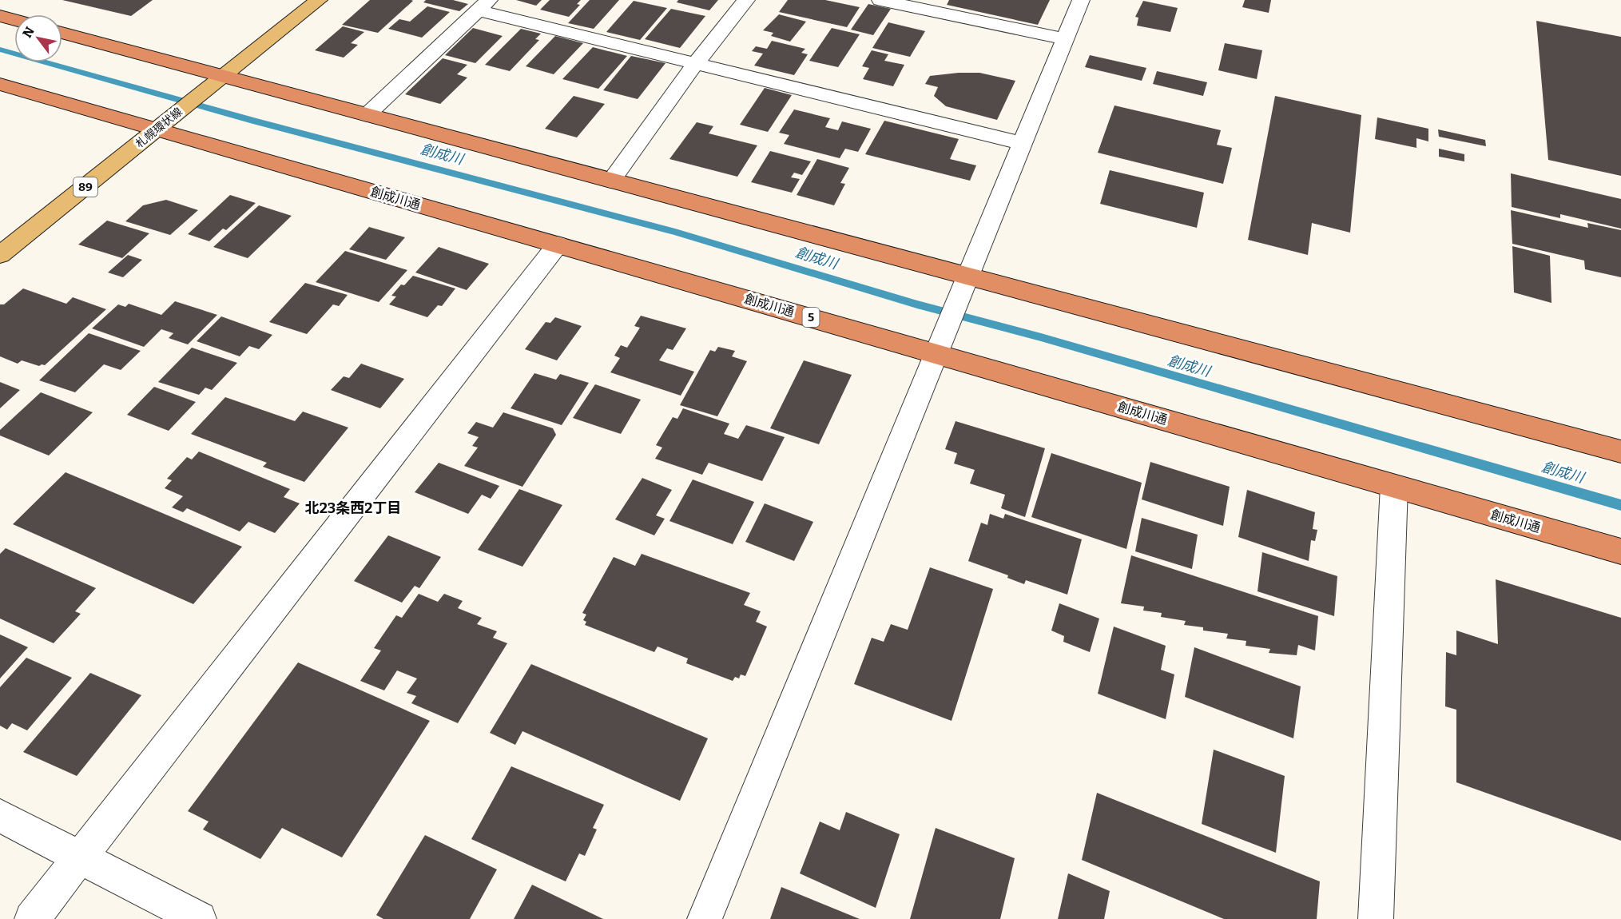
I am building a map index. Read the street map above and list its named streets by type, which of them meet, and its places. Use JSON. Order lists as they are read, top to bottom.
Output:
{
  "streets": {
    "highway": ["創成川通", "5"],
    "main road": ["札幌環状線", "89"]
  },
  "crossings": [
    ["札幌環状線", "創成川通"]
  ],
  "districts": ["北23条西2丁目"],
  "water": ["創成川"],
  "north": "top left"
}
